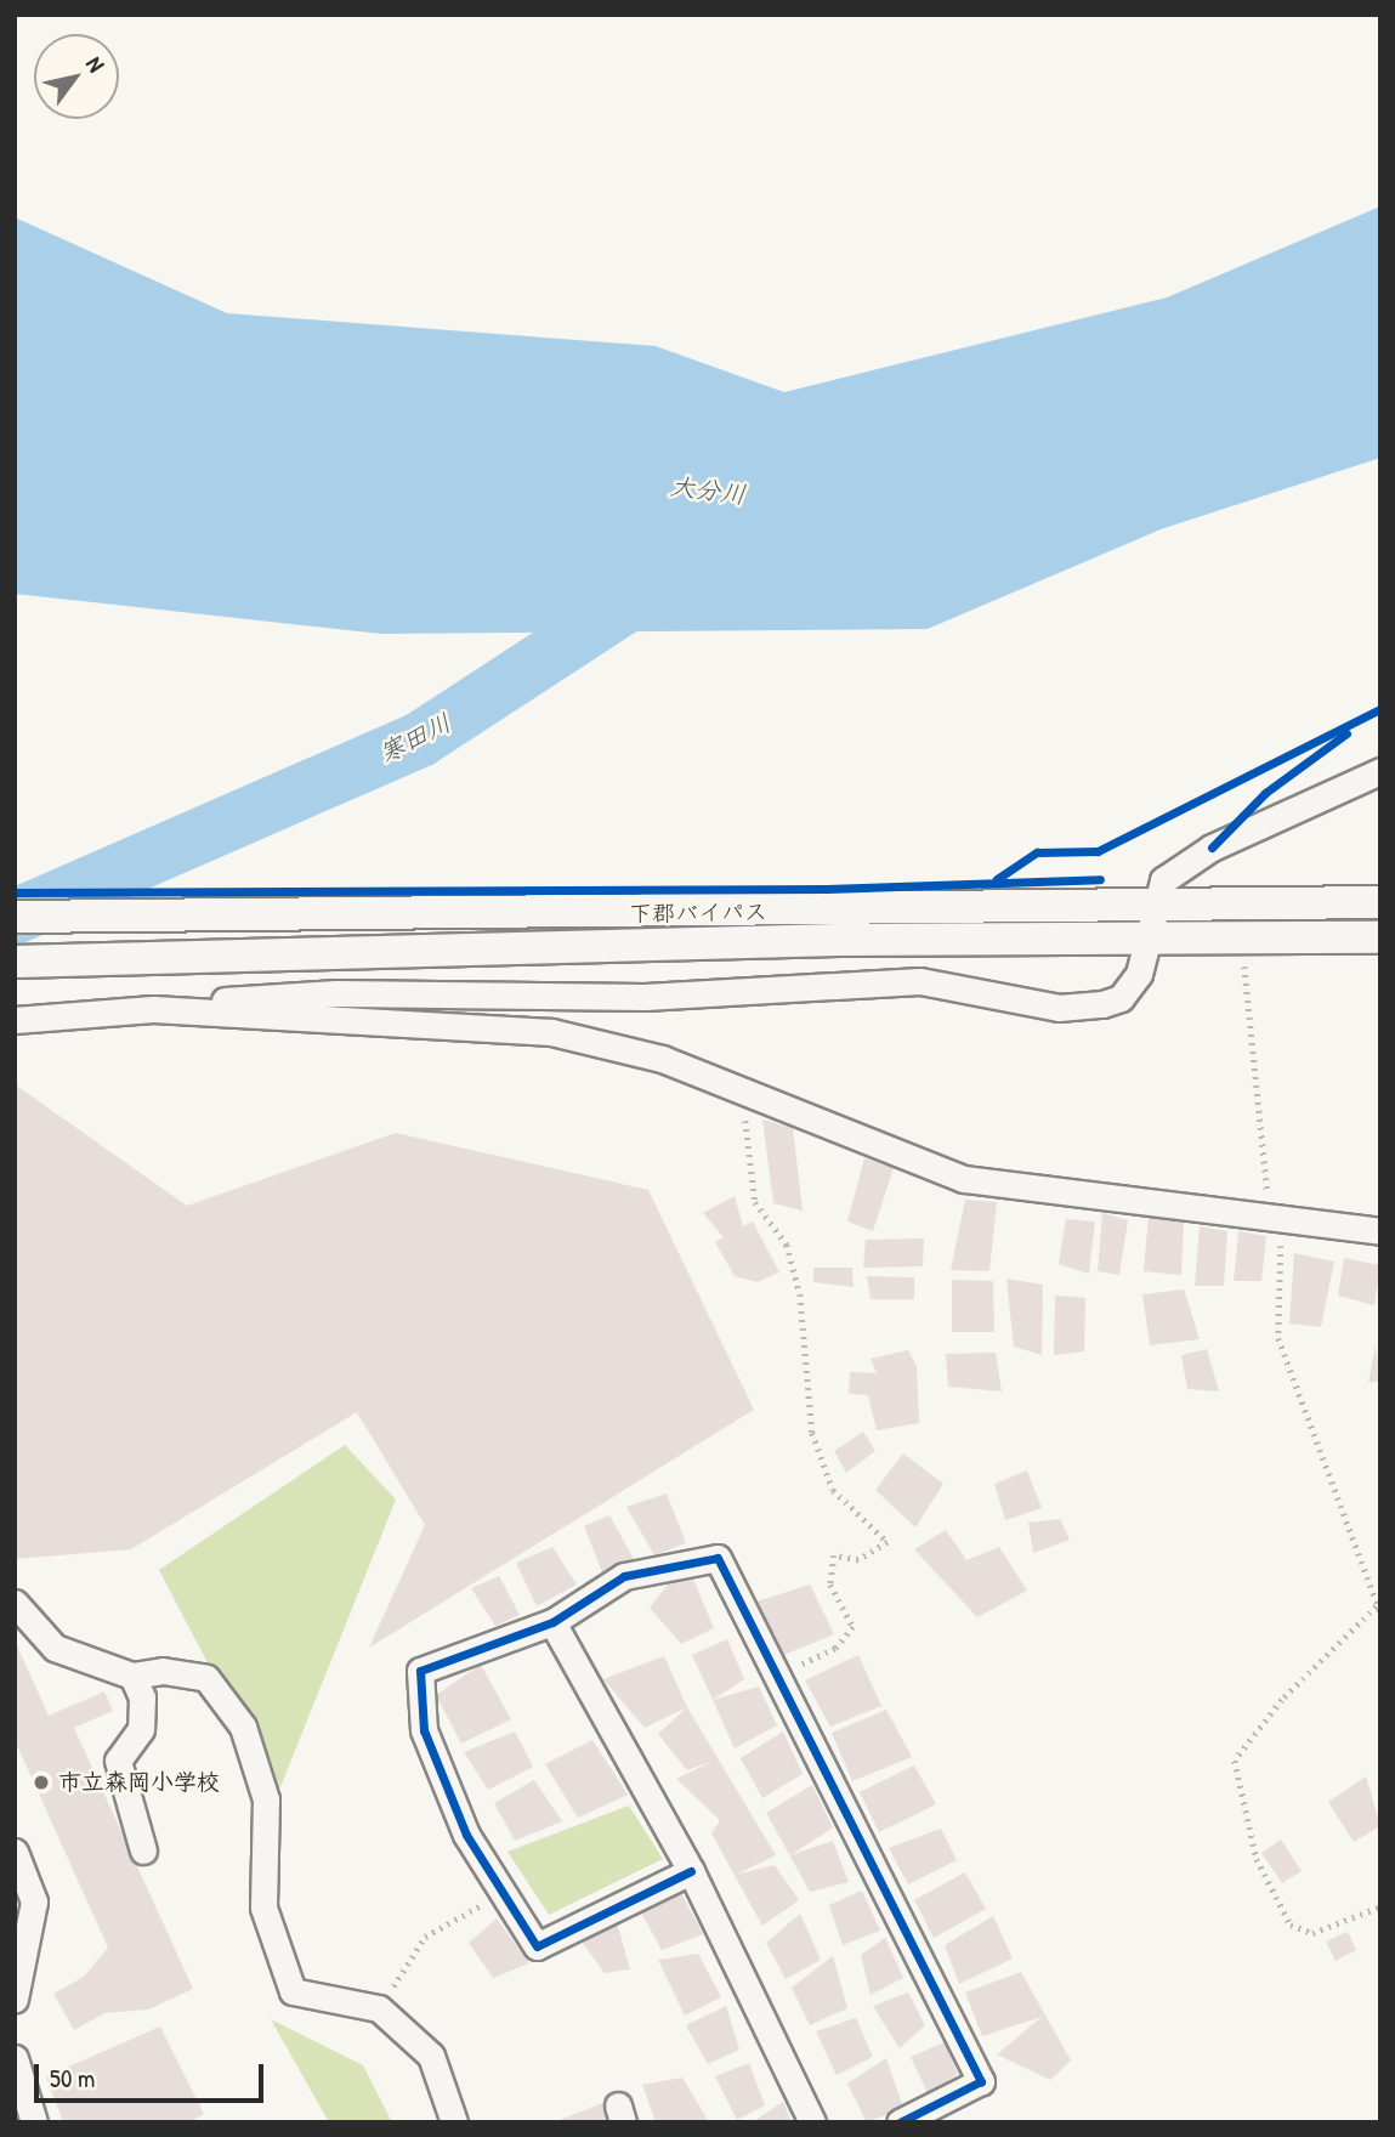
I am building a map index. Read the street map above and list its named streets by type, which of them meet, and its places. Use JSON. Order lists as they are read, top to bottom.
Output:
{
  "streets": {
    "street": ["下郡バイパス"]
  },
  "water": ["大分川", "寒田川"],
  "places": ["市立森岡小学校"],
  "scale_bar": "50 m",
  "north": "top right"
}
